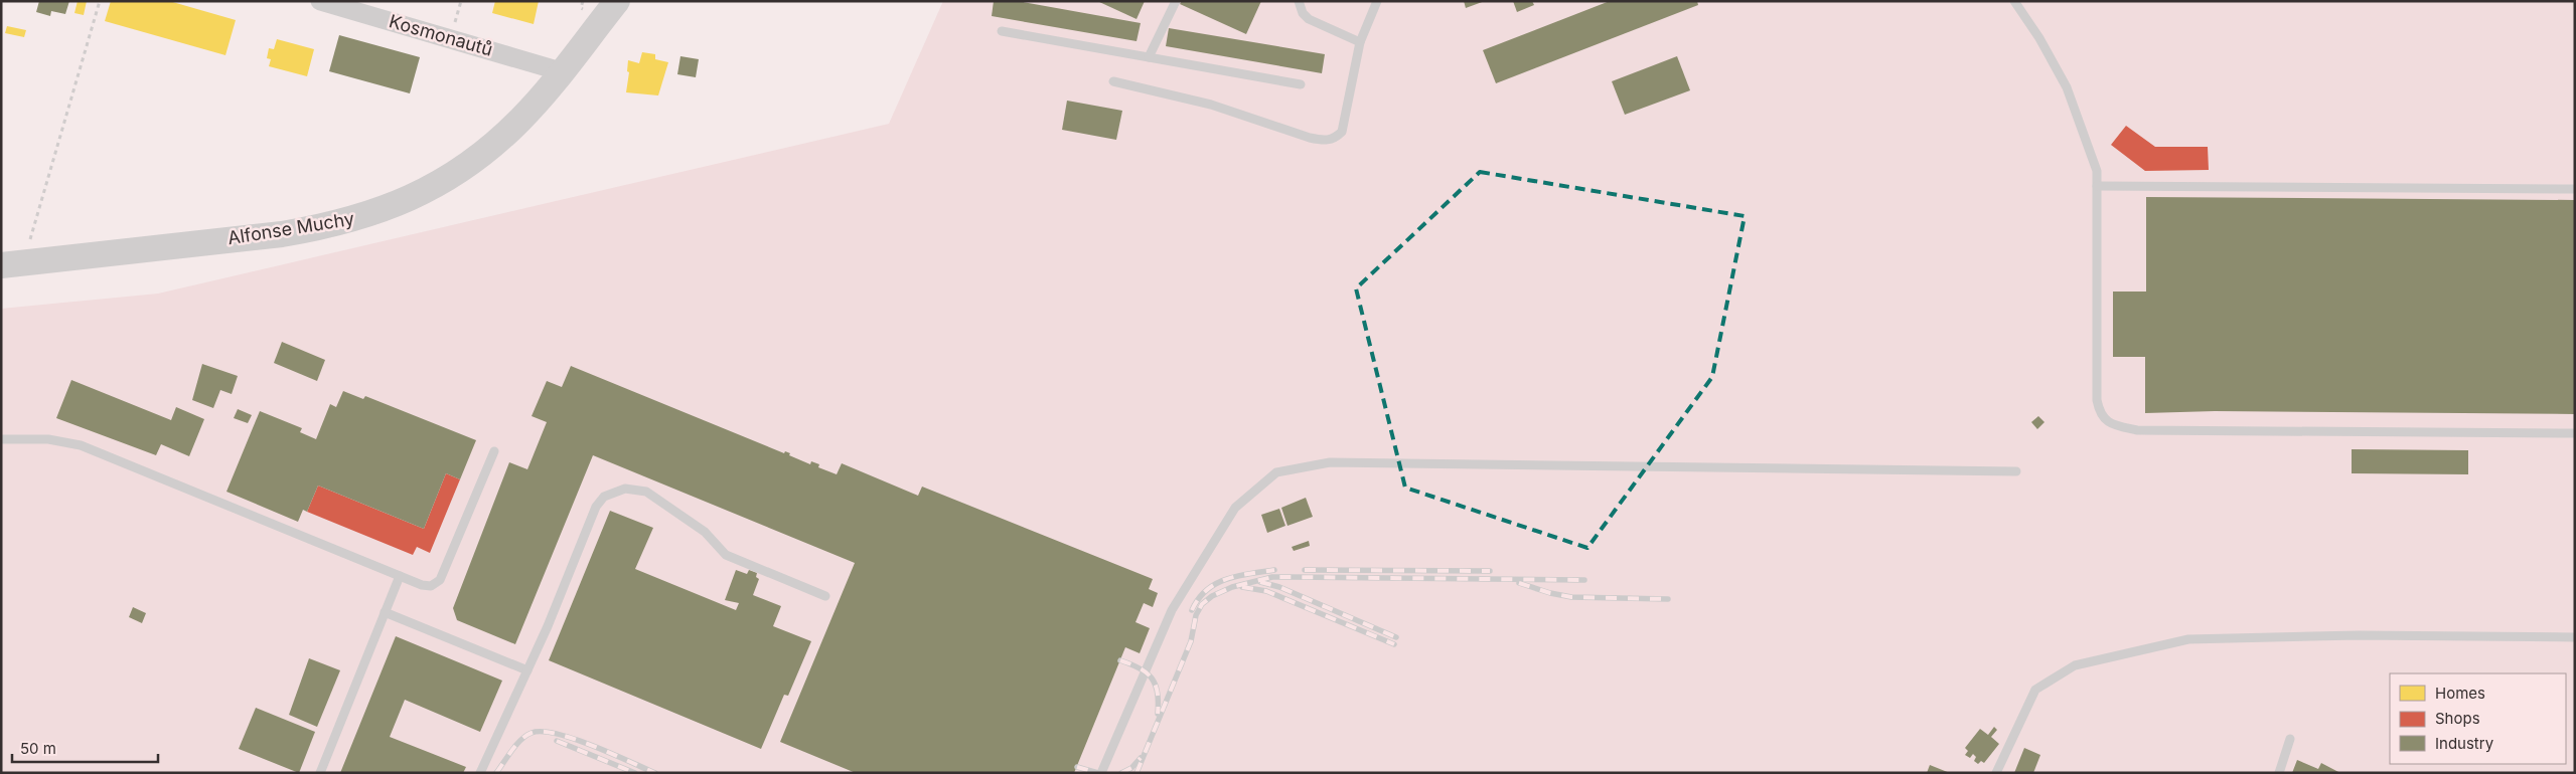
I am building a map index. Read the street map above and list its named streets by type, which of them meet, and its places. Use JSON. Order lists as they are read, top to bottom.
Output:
{
  "streets": {
    "main road": ["Alfonse Muchy"],
    "street": ["Kosmonautů"]
  },
  "crossings": [
    ["Kosmonautů", "Alfonse Muchy"]
  ],
  "legend": ["Homes", "Shops", "Industry"],
  "scale_bar": "50 m"
}
